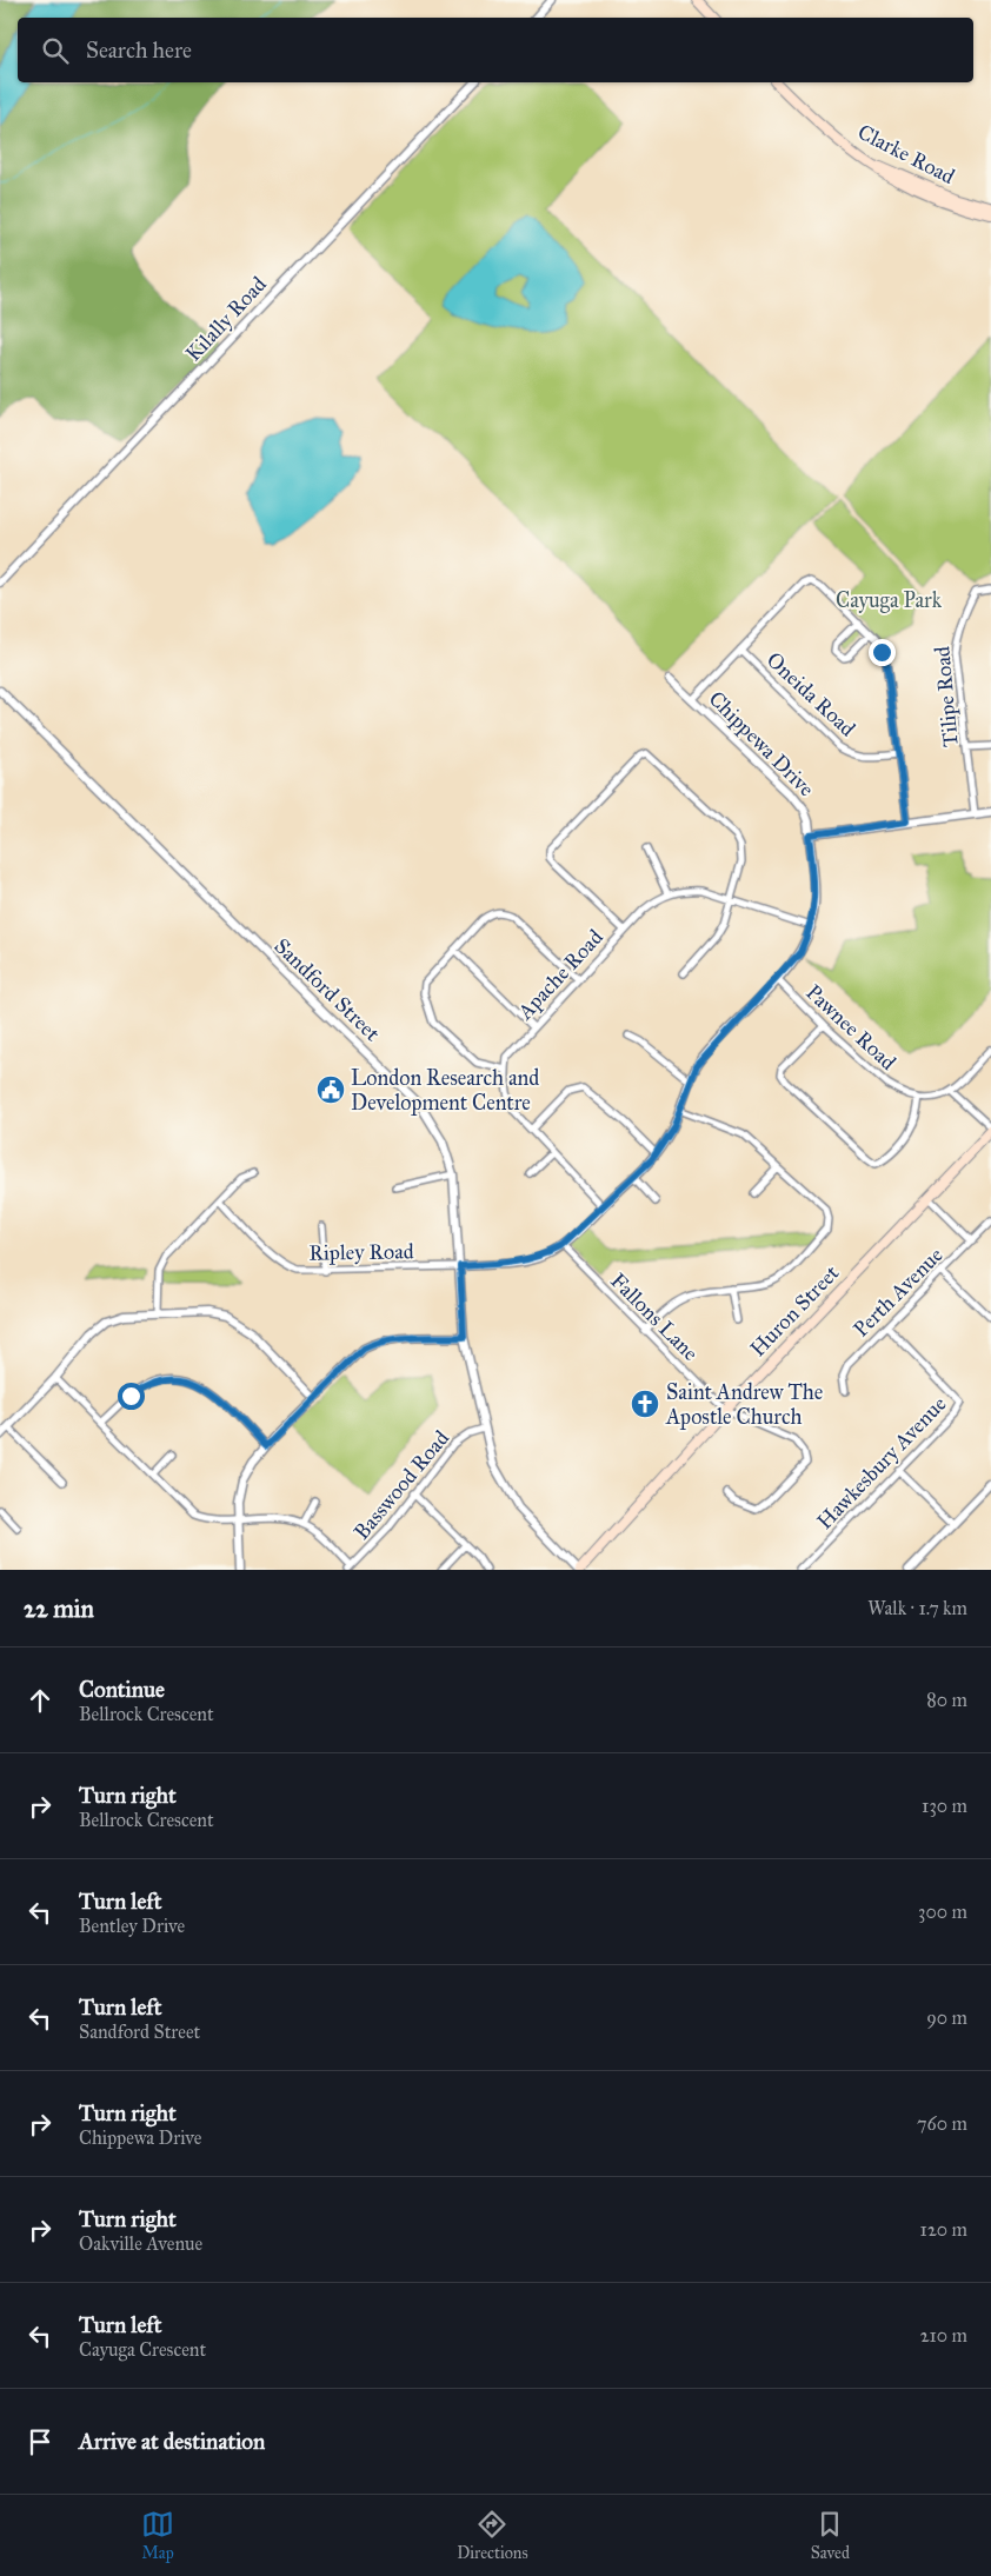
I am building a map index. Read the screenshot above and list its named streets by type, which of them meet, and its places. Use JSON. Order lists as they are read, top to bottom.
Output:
{
  "streets": {
    "main road": ["Clarke Road", "Huron Street"],
    "street": [
      "Kilally Road",
      "Oneida Road",
      "Tilipe Road",
      "Chippewa Drive",
      "Apache Road",
      "Sandford Street",
      "Pawnee Road",
      "Ripley Road",
      "Perth Avenue",
      "Fallons Lane",
      "Hawkesbury Avenue",
      "Basswood Road"
    ]
  },
  "crossings": [
    ["Chippewa Drive", "Apache Road"],
    ["Chippewa Drive", "Sandford Street"],
    ["Chippewa Drive", "Pawnee Road"],
    ["Chippewa Drive", "Ripley Road"],
    ["Chippewa Drive", "Fallons Lane"],
    ["Sandford Street", "Ripley Road"],
    ["Sandford Street", "Huron Street"],
    ["Sandford Street", "Basswood Road"],
    ["Perth Avenue", "Hawkesbury Avenue"],
    ["Huron Street", "Fallons Lane"]
  ],
  "parks": ["Cayuga Park"],
  "places": {
    "public building": ["London Research and Development Centre"],
    "church": ["Saint Andrew The Apostle Church"]
  },
  "page": {
    "search": "Search here",
    "heading": ["22 min", "Walk · 1.7 km"],
    "list": [
      ["Continue", "Bellrock Crescent", "80 m"],
      ["Turn right", "Bellrock Crescent", "130 m"],
      ["Turn left", "Bentley Drive", "300 m"],
      ["Turn left", "Sandford Street", "90 m"],
      ["Turn right", "Chippewa Drive", "760 m"],
      ["Turn right", "Oakville Avenue", "120 m"],
      ["Turn left", "Cayuga Crescent", "210 m"],
      "Arrive at destination"
    ],
    "nav": ["Map", "Directions", "Saved"]
  }
}
